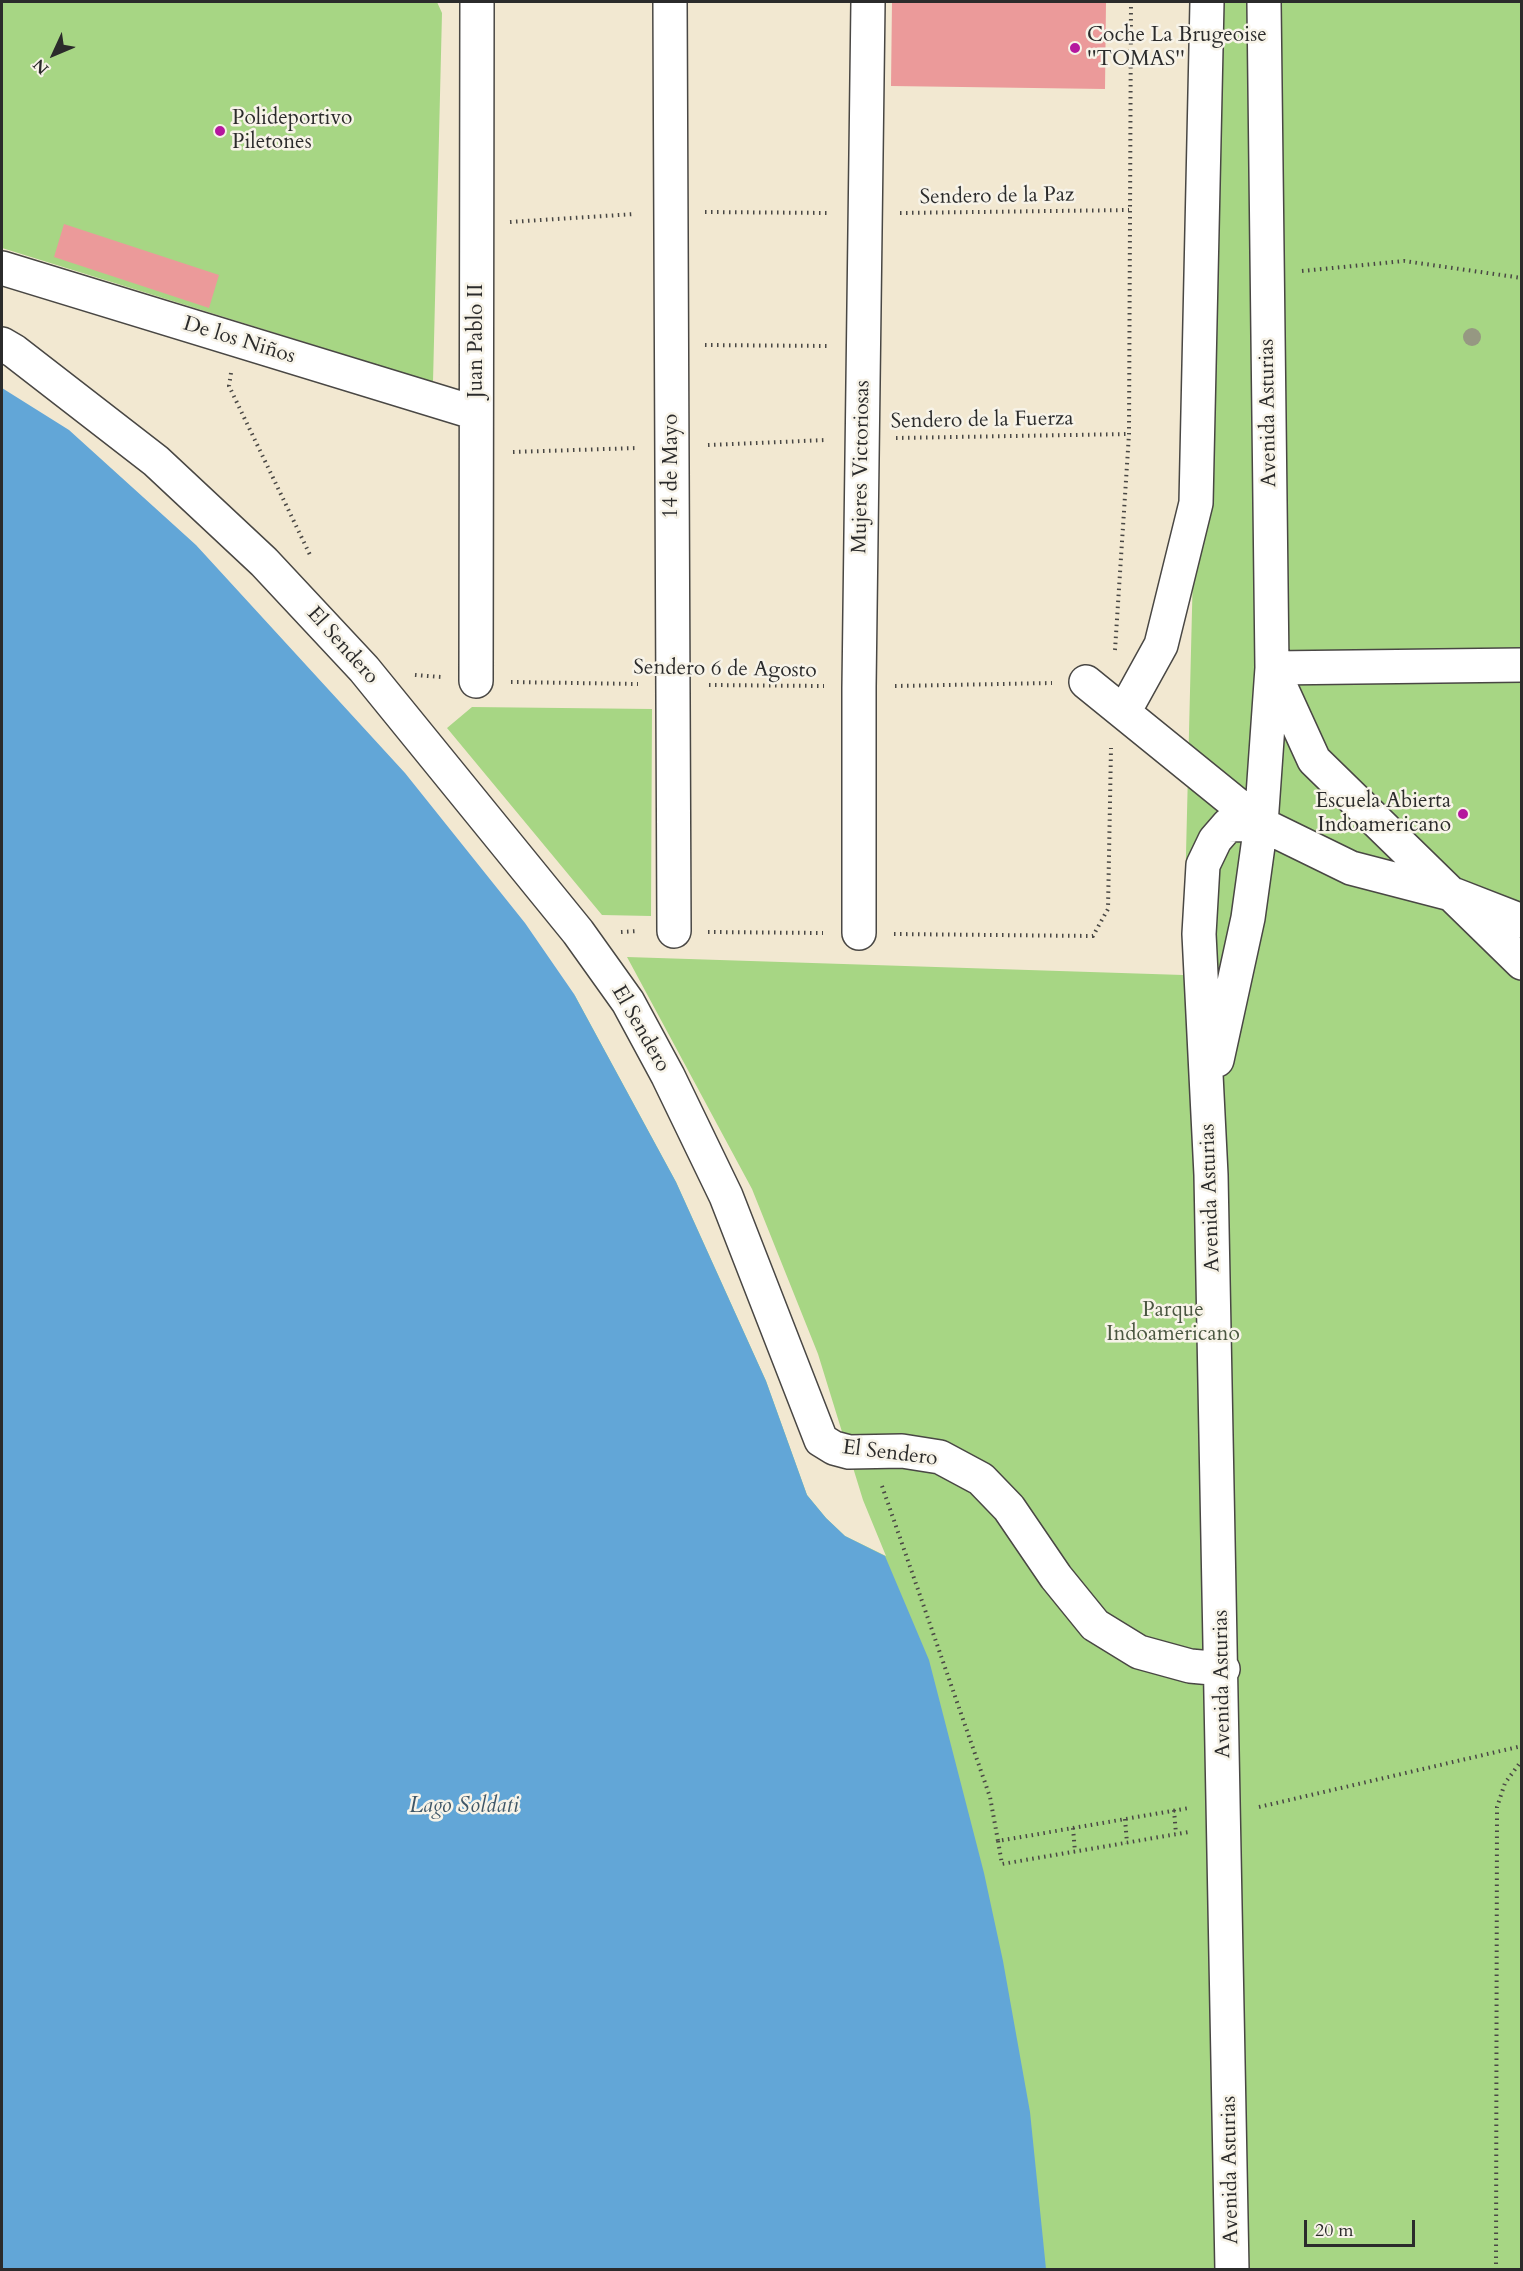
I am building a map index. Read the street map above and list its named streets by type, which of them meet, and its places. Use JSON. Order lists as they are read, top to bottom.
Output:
{
  "streets": {
    "street": [
      "De los Niños",
      "Juan Pablo II",
      "Avenida Asturias",
      "14 de Mayo",
      "Mujeres Victoriosas",
      "El Sendero"
    ],
    "path": ["Sendero de la Paz", "Sendero de la Fuerza", "Sendero 6 de Agosto"]
  },
  "crossings": [
    ["Sendero de la Paz", "Mujeres Victoriosas"],
    ["De los Niños", "Juan Pablo II"],
    ["Juan Pablo II", "Sendero de la Fuerza"],
    ["Juan Pablo II", "Sendero 6 de Agosto"],
    ["Avenida Asturias", "El Sendero"],
    ["Sendero de la Fuerza", "14 de Mayo"],
    ["Sendero de la Fuerza", "Mujeres Victoriosas"],
    ["14 de Mayo", "Sendero 6 de Agosto"],
    ["Mujeres Victoriosas", "Sendero 6 de Agosto"],
    ["El Sendero", "Sendero 6 de Agosto"]
  ],
  "water": ["Lago Soldati"],
  "parks": ["Parque Indoamericano"],
  "places": ["Coche La Brugeoise ''TOMAS''", "Polideportivo Piletones", "Escuela Abierta Indoamericano"],
  "scale_bar": "20 m",
  "north": "bottom left"
}
